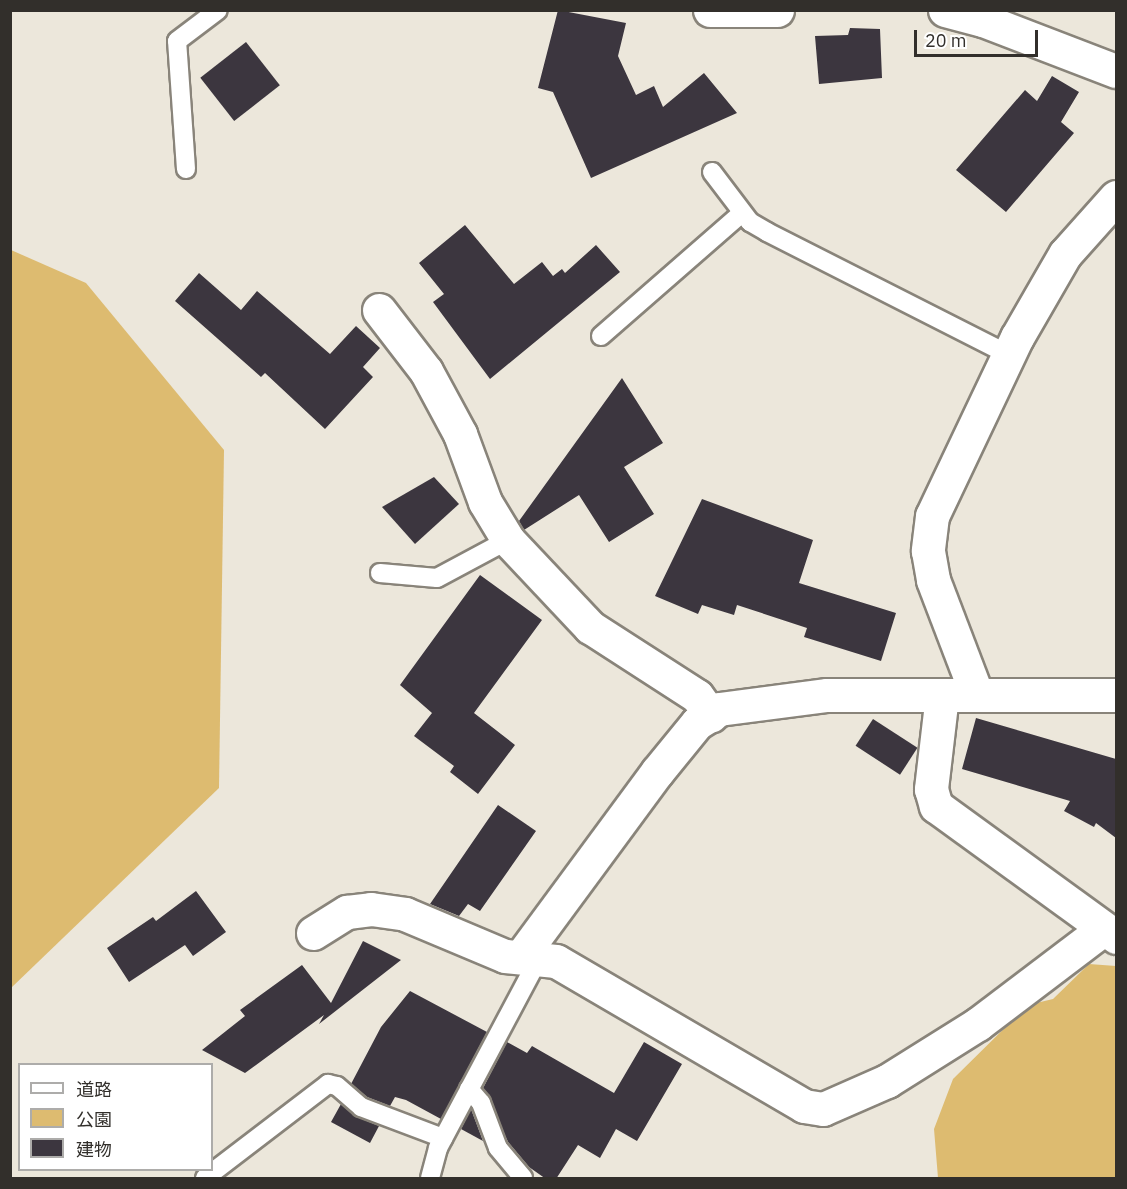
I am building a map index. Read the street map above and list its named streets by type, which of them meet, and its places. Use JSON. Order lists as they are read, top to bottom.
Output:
{
  "legend": ["道路", "公園", "建物"],
  "scale_bar": "20 m"
}
